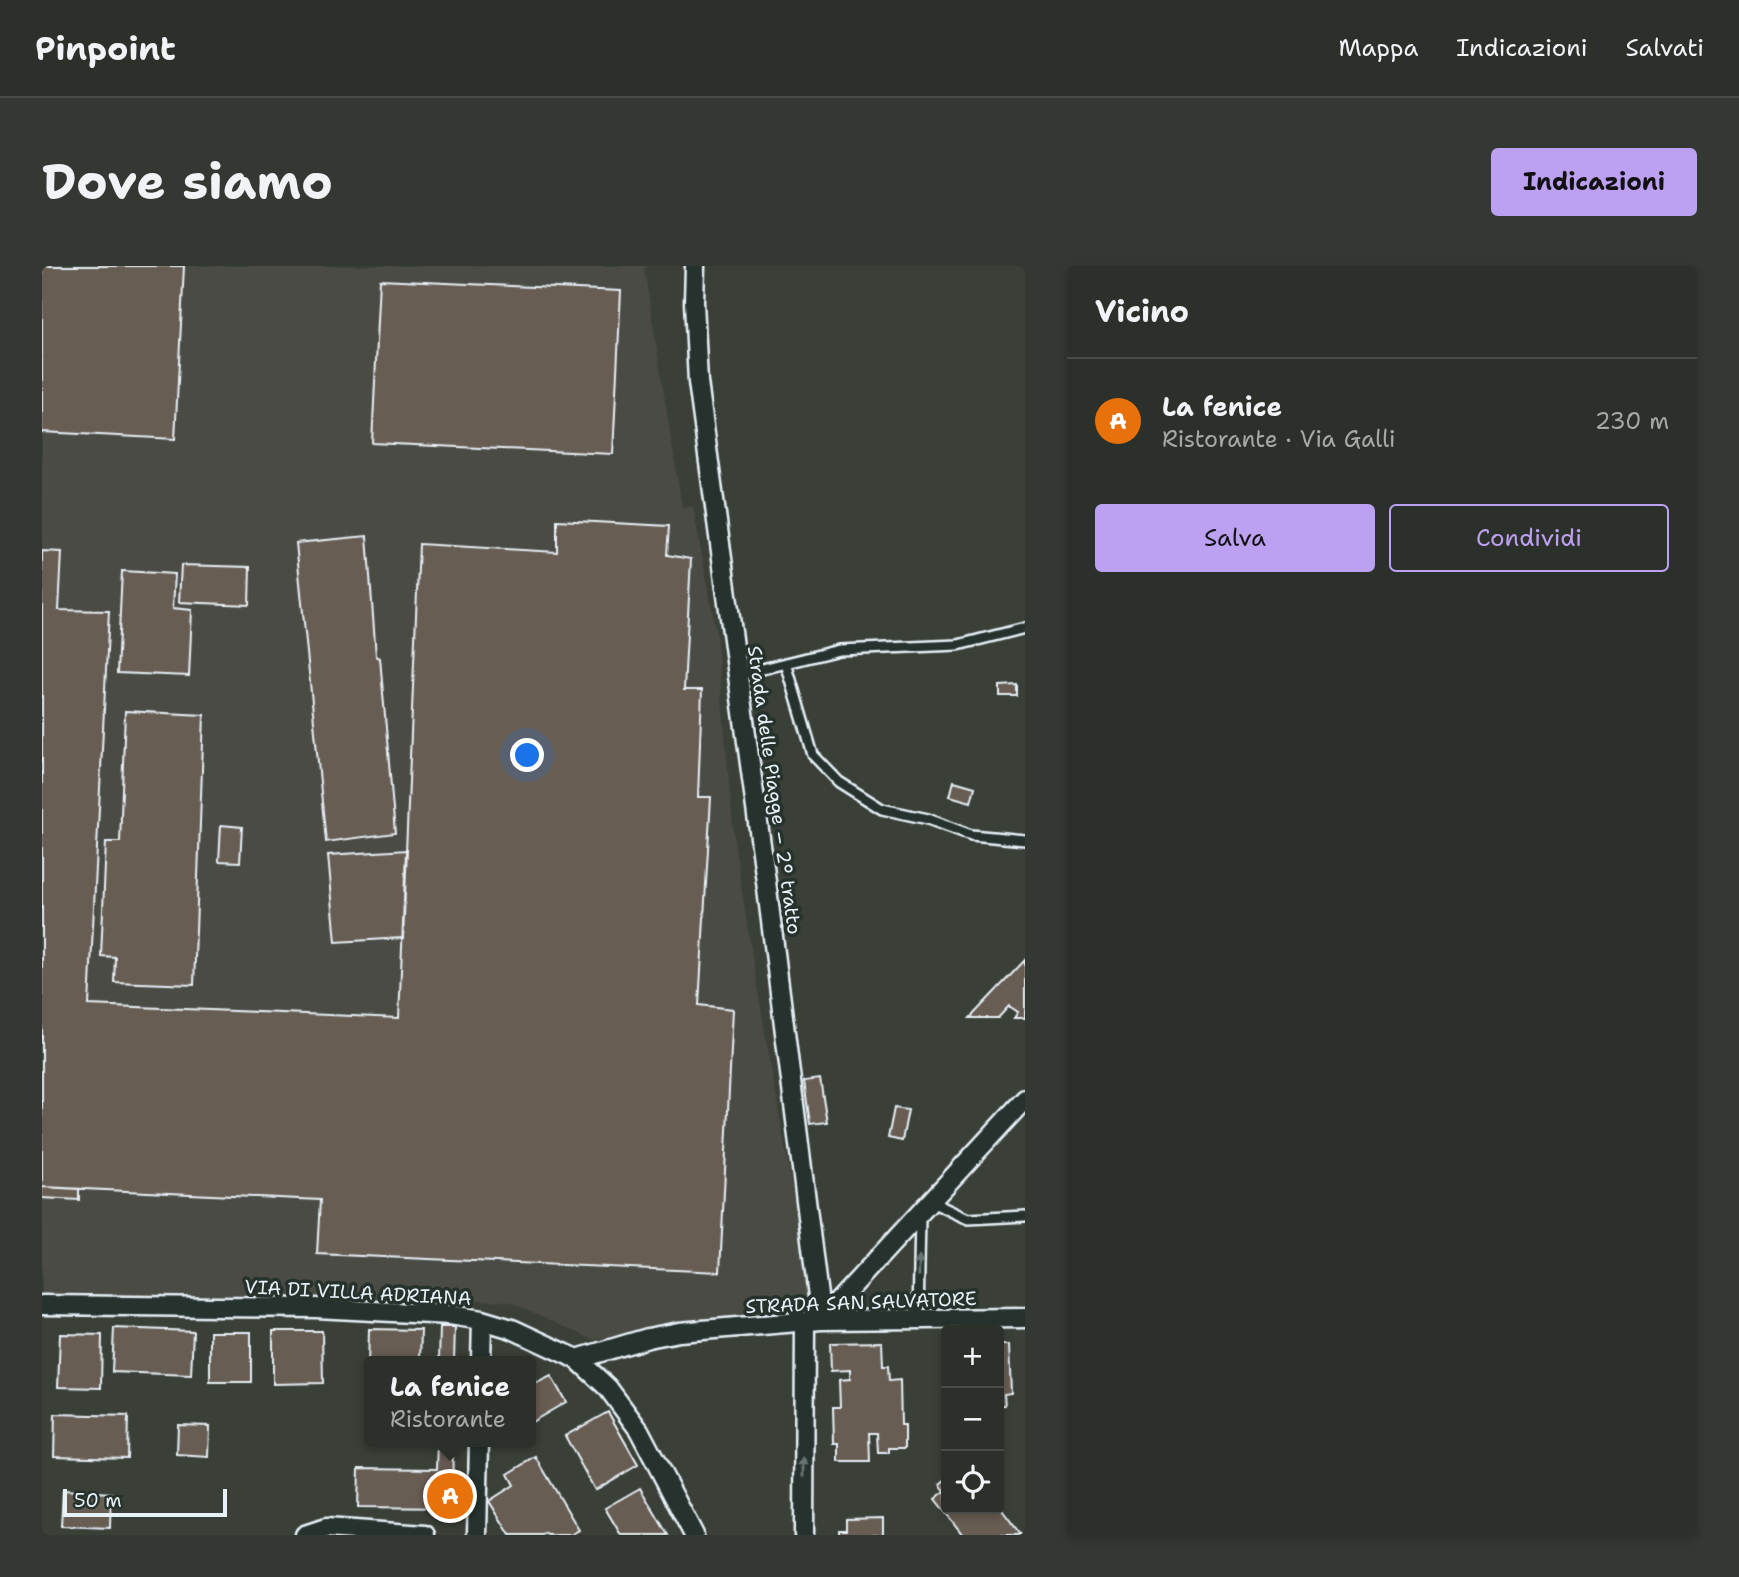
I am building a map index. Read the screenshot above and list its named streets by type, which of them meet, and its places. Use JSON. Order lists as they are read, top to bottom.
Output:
{
  "streets": {
    "street": ["Strada delle Piagge – 2º tratto", "VIA DI VILLA ADRIANA", "STRADA SAN SALVATORE"]
  },
  "crossings": [
    ["Strada delle Piagge – 2º tratto", "STRADA SAN SALVATORE"],
    ["VIA DI VILLA ADRIANA", "STRADA SAN SALVATORE"]
  ],
  "scale_bar": "50 m",
  "page": {
    "header": "Pinpoint",
    "nav": ["Mappa", "Indicazioni", "Salvati"],
    "buttons": [
      "Indicazioni",
      ["Salva", "Condividi"]
    ],
    "title": "Dove siamo",
    "heading": "Vicino",
    "list": [
      {
        "mark": "A",
        "name": "La fenice",
        "note": "Ristorante · Via Galli",
        "value": "230 m"
      }
    ],
    "map_buttons": ["+", "−"],
    "popup": ["La fenice", "Ristorante"],
    "pins": "A",
    "scale": "50 m"
  }
}
